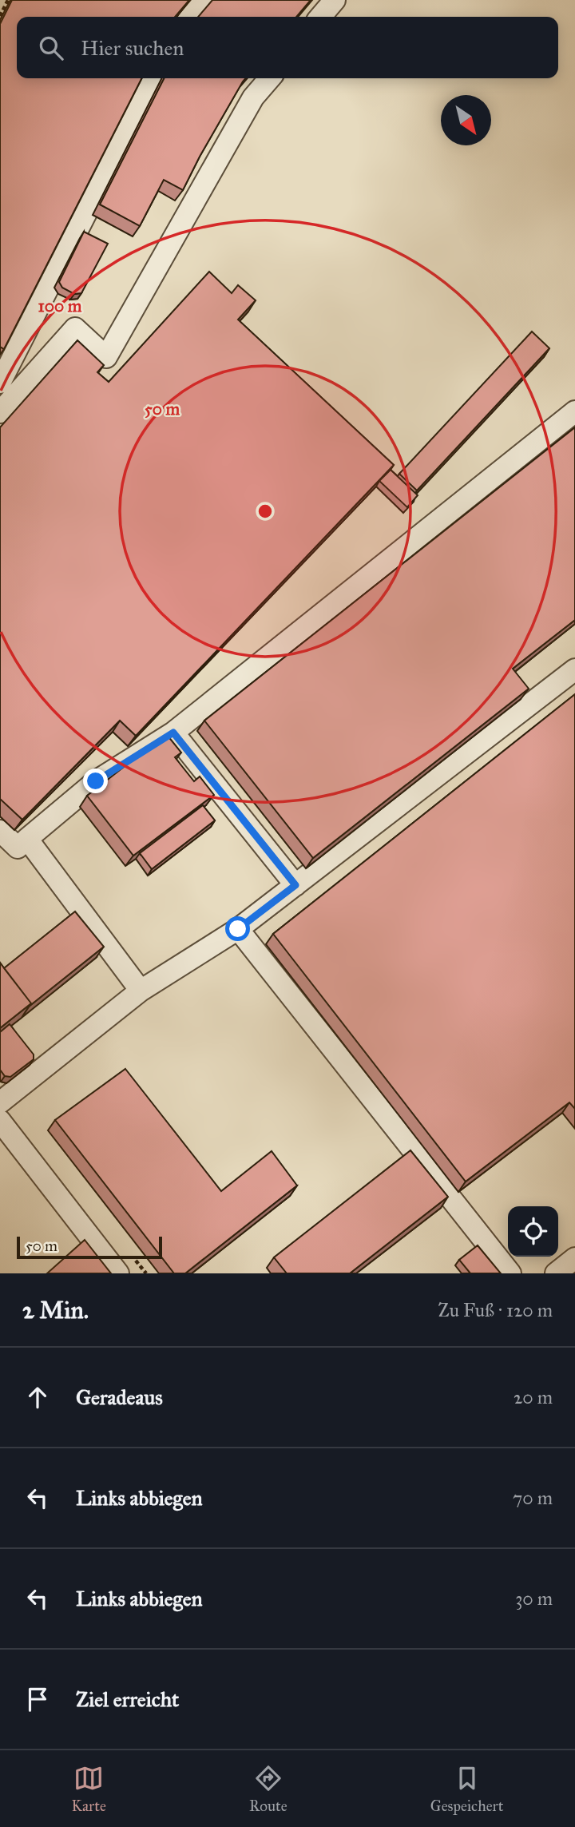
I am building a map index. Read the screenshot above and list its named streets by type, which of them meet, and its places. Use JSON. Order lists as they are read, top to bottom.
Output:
{
  "scale_bar": "50 m",
  "north": "bottom right",
  "page": {
    "search": "Hier suchen",
    "scale": "50 m",
    "heading": ["2 Min.", "Zu Fuß · 120 m"],
    "list": [
      ["Geradeaus", "20 m"],
      ["Links abbiegen", "70 m"],
      ["Links abbiegen", "30 m"],
      "Ziel erreicht"
    ],
    "nav": ["Karte", "Route", "Gespeichert"]
  },
  "rings": ["100 m", "50 m"]
}
